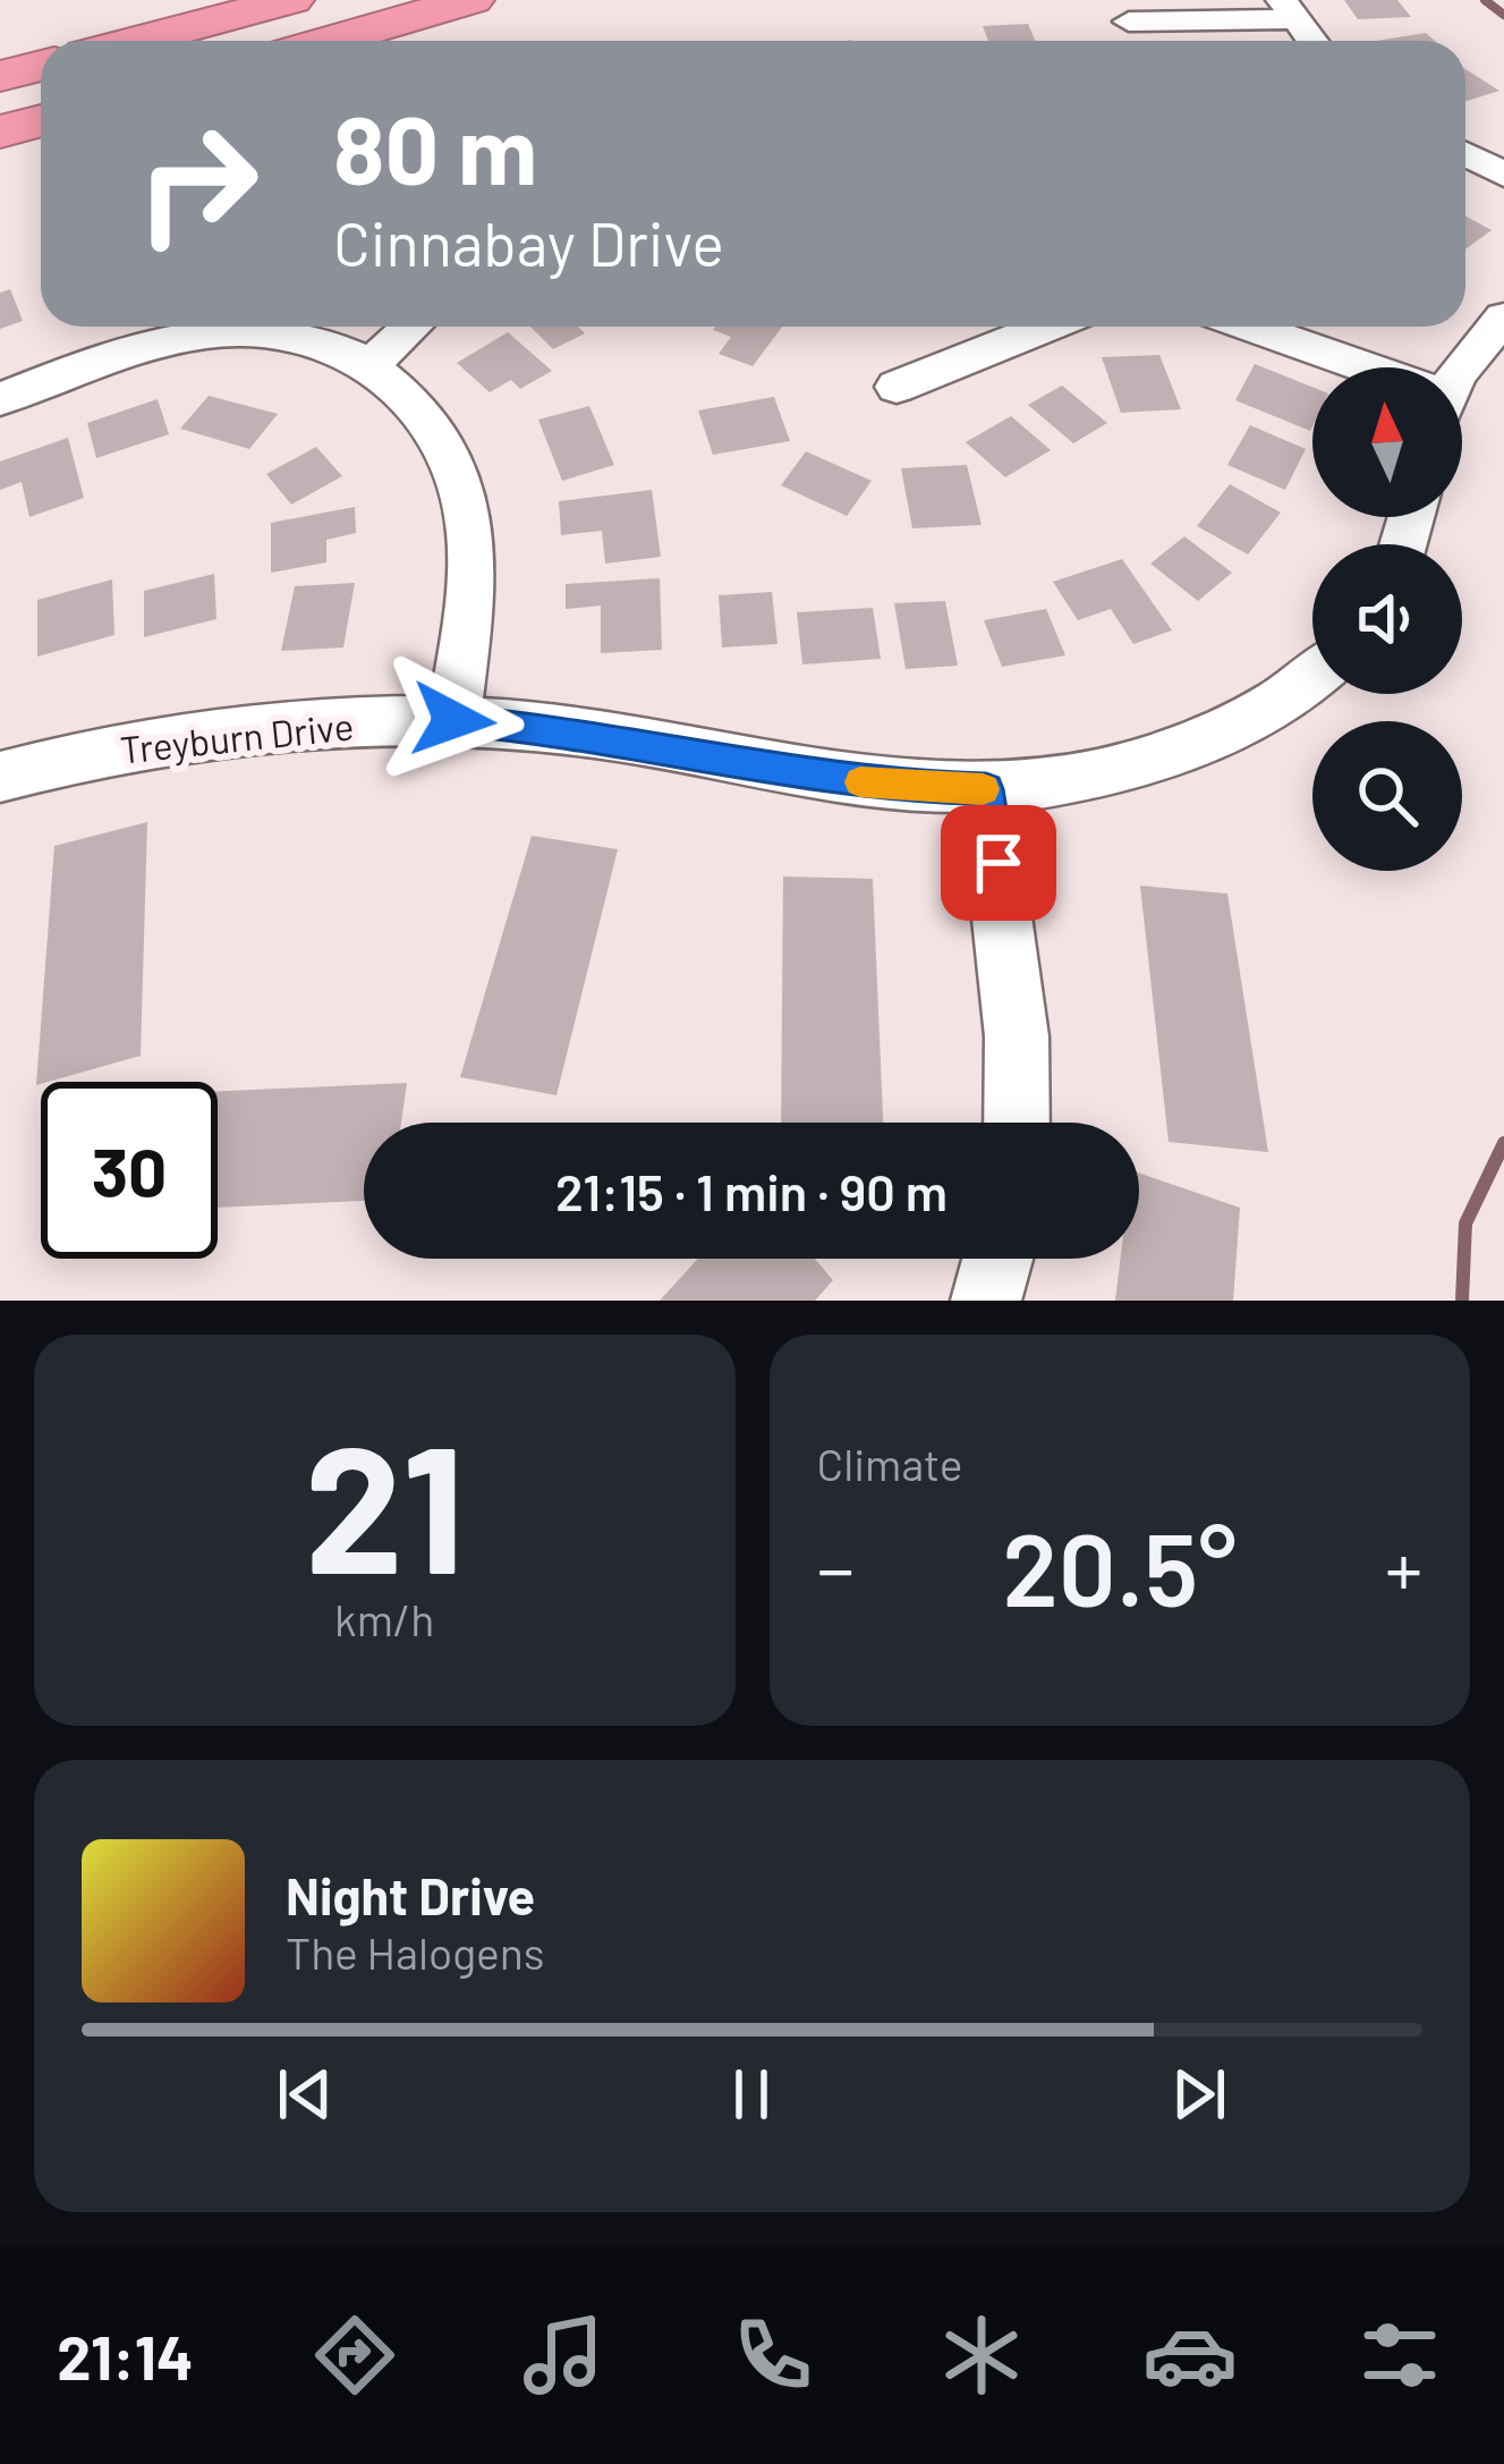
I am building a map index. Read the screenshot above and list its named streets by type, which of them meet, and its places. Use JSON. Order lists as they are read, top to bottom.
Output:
{
  "streets": {
    "street": ["Treyburn Drive"]
  },
  "north": "top",
  "page": {
    "turn": ["80 m", "Cinnabay Drive"],
    "limit": "30",
    "trip": "21:15 · 1 min · 90 m",
    "tile": [
      ["21", "km/h"],
      "Climate"
    ],
    "heat": ["−", "20.5°", "+"],
    "song": ["Night Drive", "The Halogens"],
    "tabs": "21:14"
  }
}
